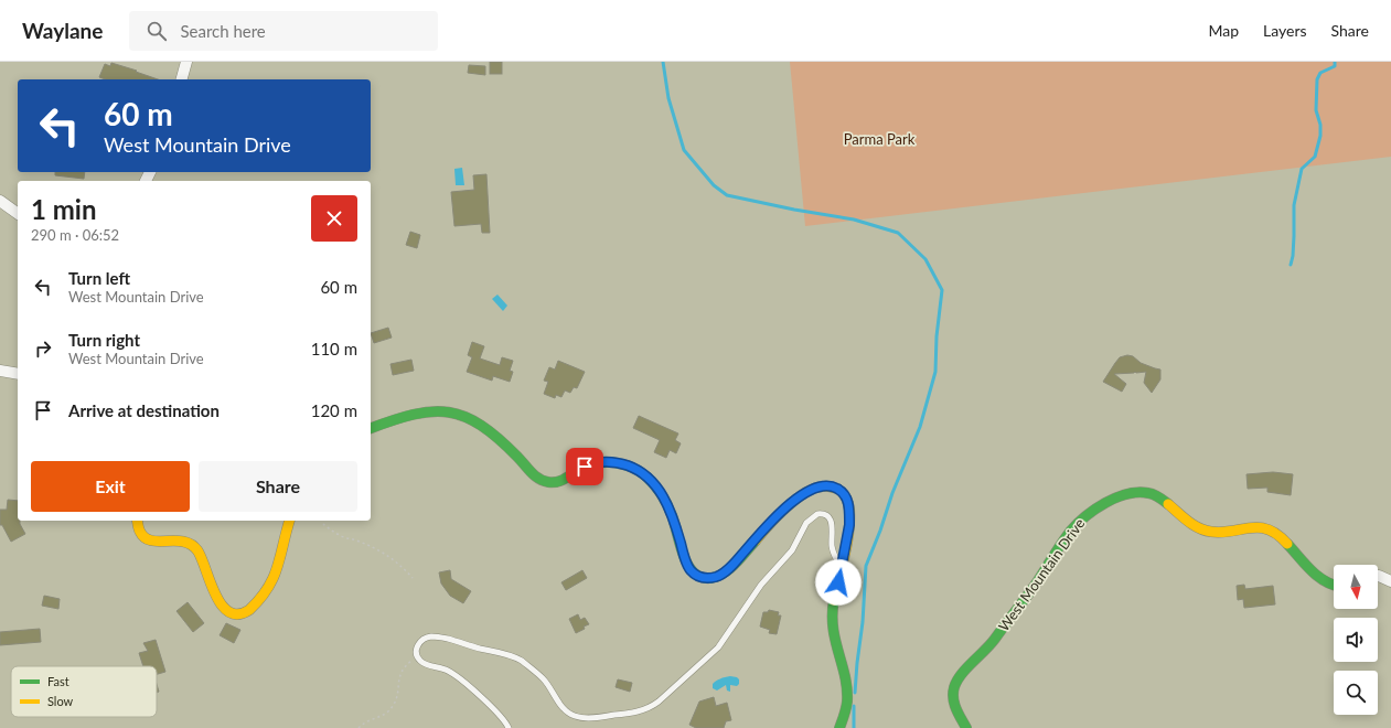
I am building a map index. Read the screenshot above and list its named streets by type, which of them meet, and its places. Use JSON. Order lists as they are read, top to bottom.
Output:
{
  "streets": {
    "street": ["West Mountain Drive"]
  },
  "parks": ["Parma Park"],
  "legend": ["Fast", "Slow"],
  "north": "bottom",
  "page": {
    "header": "Waylane",
    "search": "Search here",
    "nav": ["Map", "Layers", "Share"],
    "turn": ["60 m", "West Mountain Drive"],
    "heading": ["1 min", "290 m · 06:52"],
    "list": [
      {
        "name": "Turn left",
        "note": "West Mountain Drive",
        "value": "60 m"
      },
      {
        "name": "Turn right",
        "note": "West Mountain Drive",
        "value": "110 m"
      },
      {
        "name": "Arrive at destination",
        "value": "120 m"
      }
    ],
    "buttons": ["Exit", "Share"]
  }
}
